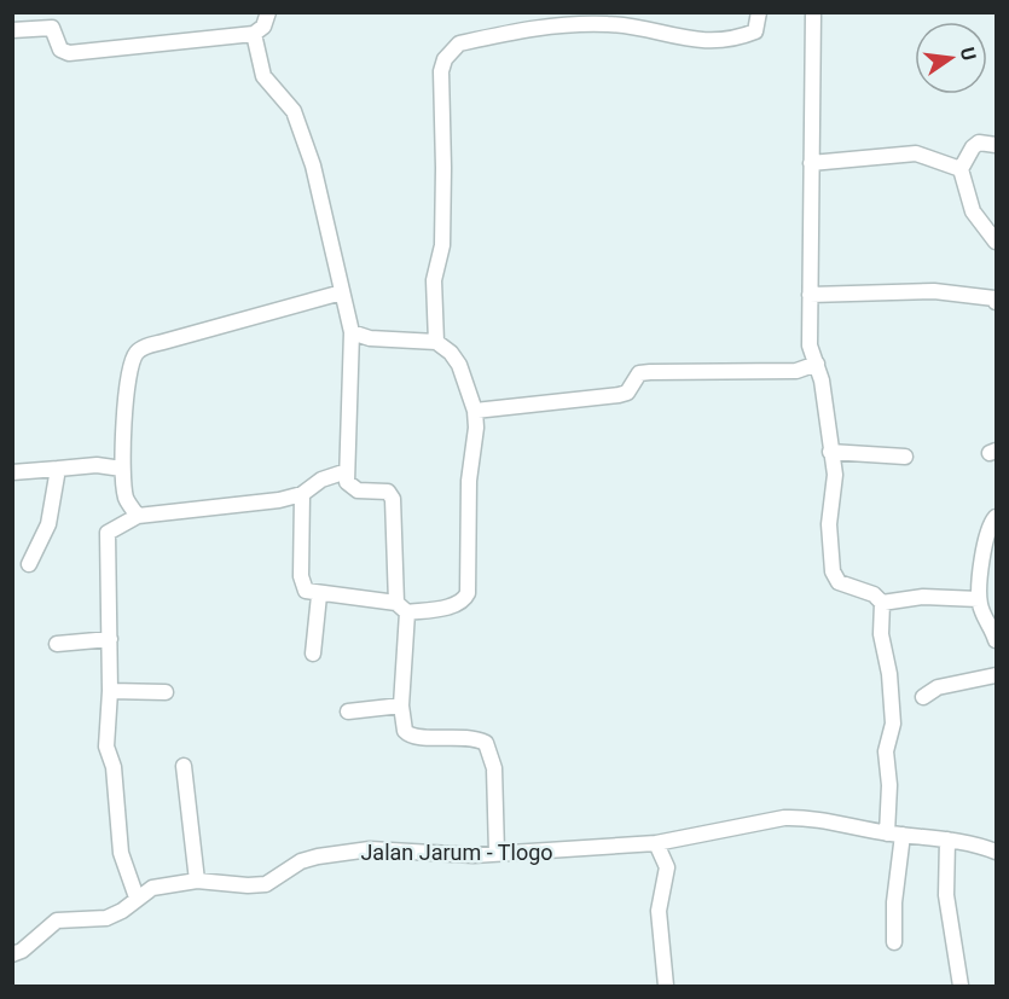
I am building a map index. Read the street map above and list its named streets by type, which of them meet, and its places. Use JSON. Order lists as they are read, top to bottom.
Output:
{
  "streets": {
    "street": ["Jalan Jarum - Tlogo"]
  },
  "north": "right"
}
